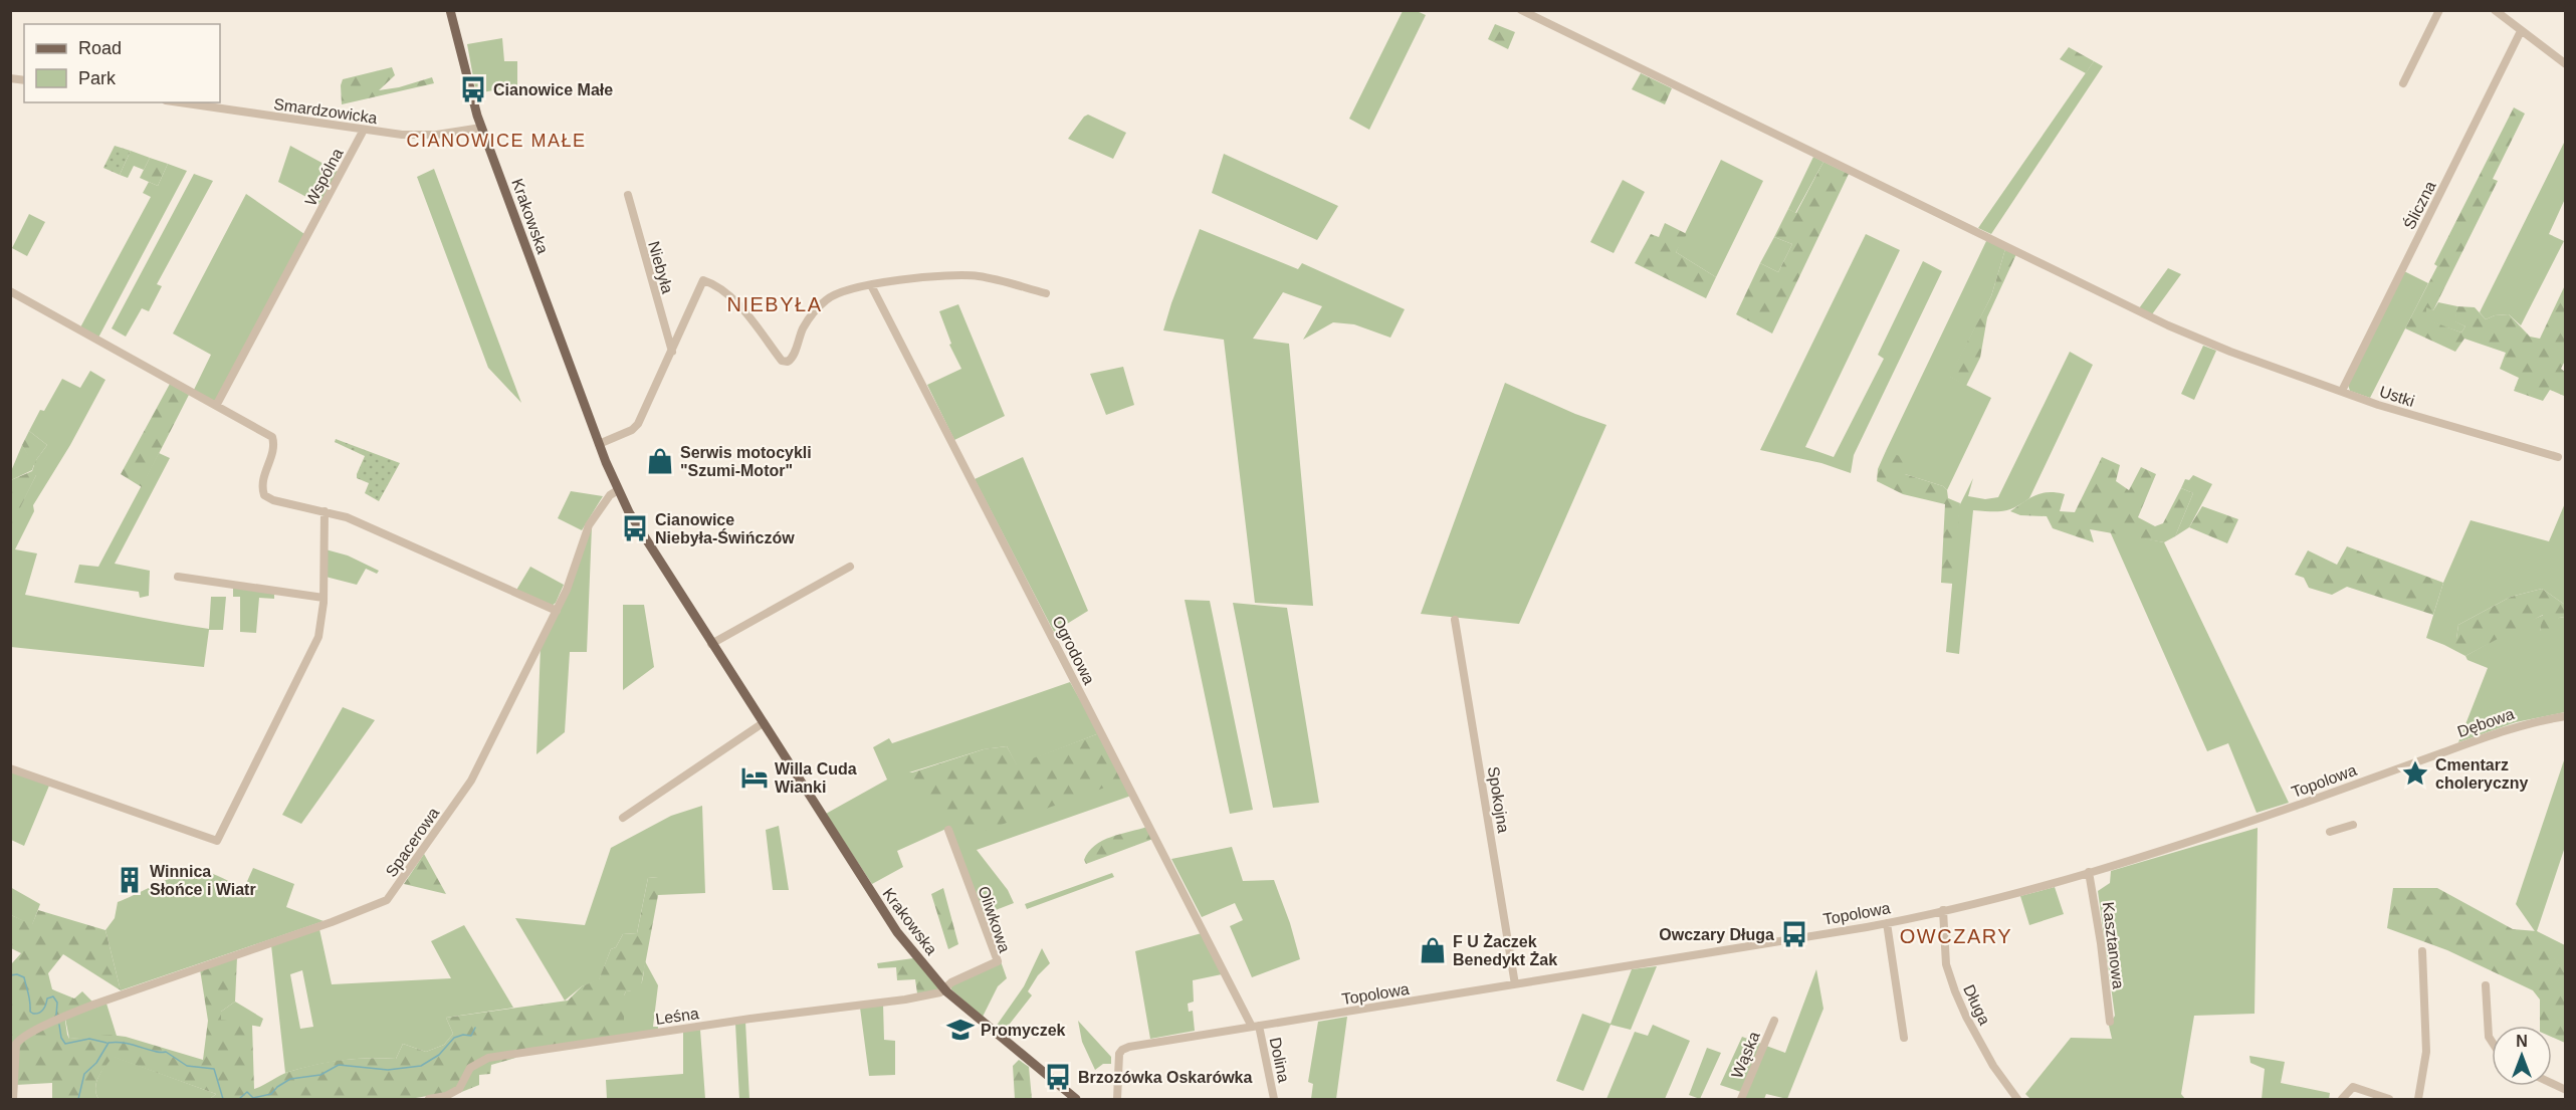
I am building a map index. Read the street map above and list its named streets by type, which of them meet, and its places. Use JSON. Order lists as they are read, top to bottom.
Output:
{
  "streets": {
    "main road": ["Krakowska"],
    "street": [
      "Smardzowicka",
      "Wspólna",
      "Śliczna",
      "Niebyła",
      "Ustki",
      "Ogrodowa",
      "Dębowa",
      "Topolowa",
      "Spokojna",
      "Spacerowa",
      "Oliwkowa",
      "Kasztanowa",
      "Długa",
      "Leśna",
      "Wąska",
      "Dolina"
    ]
  },
  "crossings": [
    ["Smardzowicka", "Wspólna"],
    ["Smardzowicka", "Krakowska"],
    ["Śliczna", "Ustki"],
    ["Krakowska", "Spacerowa"],
    ["Krakowska", "Oliwkowa"],
    ["Krakowska", "Leśna"],
    ["Ogrodowa", "Topolowa"],
    ["Ogrodowa", "Dolina"],
    ["Dębowa", "Topolowa"],
    ["Topolowa", "Spokojna"],
    ["Topolowa", "Kasztanowa"],
    ["Topolowa", "Długa"],
    ["Topolowa", "Dolina"],
    ["Oliwkowa", "Leśna"]
  ],
  "districts": ["CIANOWICE MAŁE", "NIEBYŁA", "OWCZARY"],
  "places": {
    "bus stop": [
      "Cianowice Małe",
      "Cianowice Niebyła-Świńczów",
      "Owczary Długa",
      "Brzozówka Oskarówka"
    ],
    "shop": ["Serwis motocykli \"Szumi-Motor\"", "F U Żaczek Benedykt Żak"],
    "place": ["Cmentarz choleryczny"],
    "hotel": ["Willa Cuda Wianki"],
    "building": ["Winnica Słońce i Wiatr"],
    "school or university": ["Promyczek"]
  },
  "legend": ["Road", "Park"],
  "north": "top"
}
